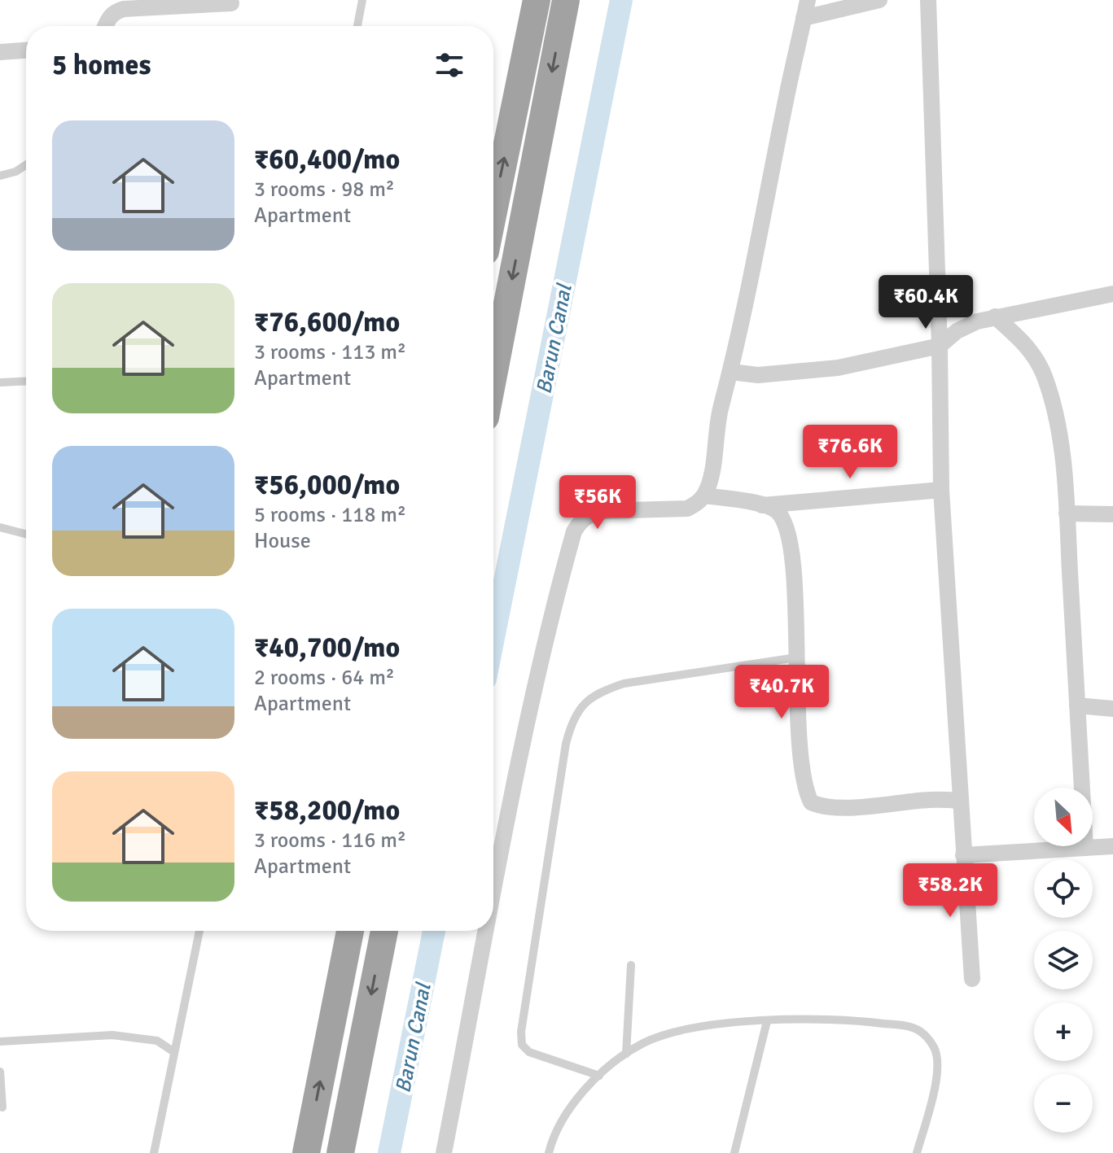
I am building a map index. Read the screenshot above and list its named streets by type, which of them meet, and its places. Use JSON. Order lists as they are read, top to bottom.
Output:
{
  "water": ["Barun Canal"],
  "north": "bottom right",
  "page": {
    "heading": "5 homes",
    "list": [
      {
        "name": "₹60,400/mo",
        "note": "3 rooms · 98 m² · Apartment"
      },
      {
        "name": "₹76,600/mo",
        "note": "3 rooms · 113 m² · Apartment"
      },
      {
        "name": "₹56,000/mo",
        "note": "5 rooms · 118 m² · House"
      },
      {
        "name": "₹40,700/mo",
        "note": "2 rooms · 64 m² · Apartment"
      },
      {
        "name": "₹58,200/mo",
        "note": "3 rooms · 116 m² · Apartment"
      }
    ],
    "price": [
      "₹60.4K",
      "₹76.6K",
      "₹56K",
      "₹40.7K",
      "₹58.2K"
    ],
    "map_buttons": ["+", "−"]
  }
}
